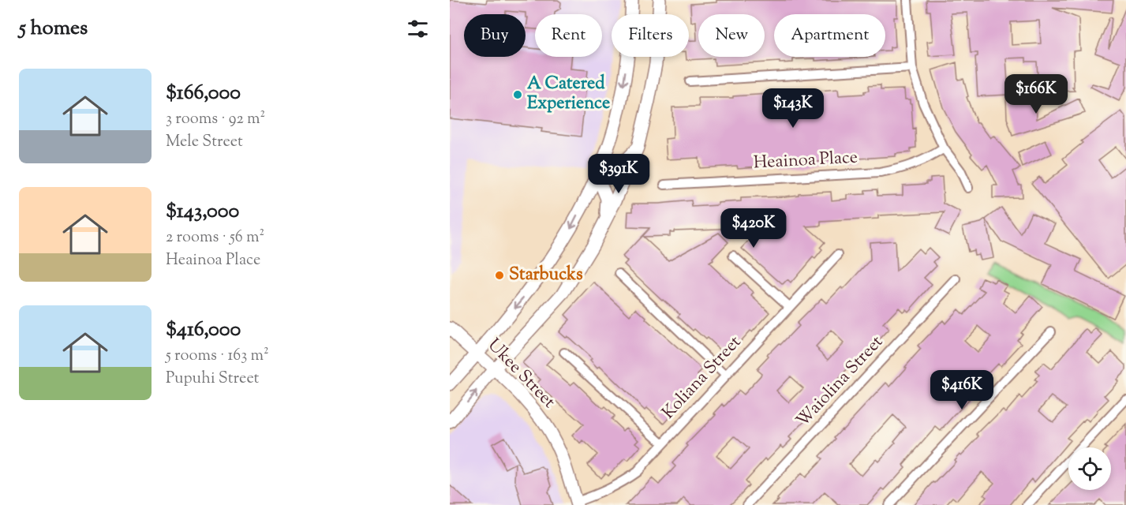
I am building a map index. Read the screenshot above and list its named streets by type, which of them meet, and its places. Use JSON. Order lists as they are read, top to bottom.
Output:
{
  "streets": {
    "main road": ["Ukee Street"],
    "street": ["Heainoa Place", "Koliana Street", "Waiolina Street"]
  },
  "crossings": [
    ["Ukee Street", "Koliana Street"]
  ],
  "places": ["A Catered Experience", "Starbucks"],
  "page": {
    "heading": "5 homes",
    "chip": [
      "Buy",
      "Rent",
      "Filters",
      "New",
      "Apartment"
    ],
    "list": [
      {
        "name": "$166,000",
        "note": "3 rooms · 92 m² · Mele Street"
      },
      {
        "name": "$143,000",
        "note": "2 rooms · 56 m² · Heainoa Place"
      },
      {
        "name": "$416,000",
        "note": "5 rooms · 163 m² · Pupuhi Street"
      }
    ],
    "price": [
      "$166K",
      "$143K",
      "$391K",
      "$420K",
      "$416K"
    ]
  }
}
